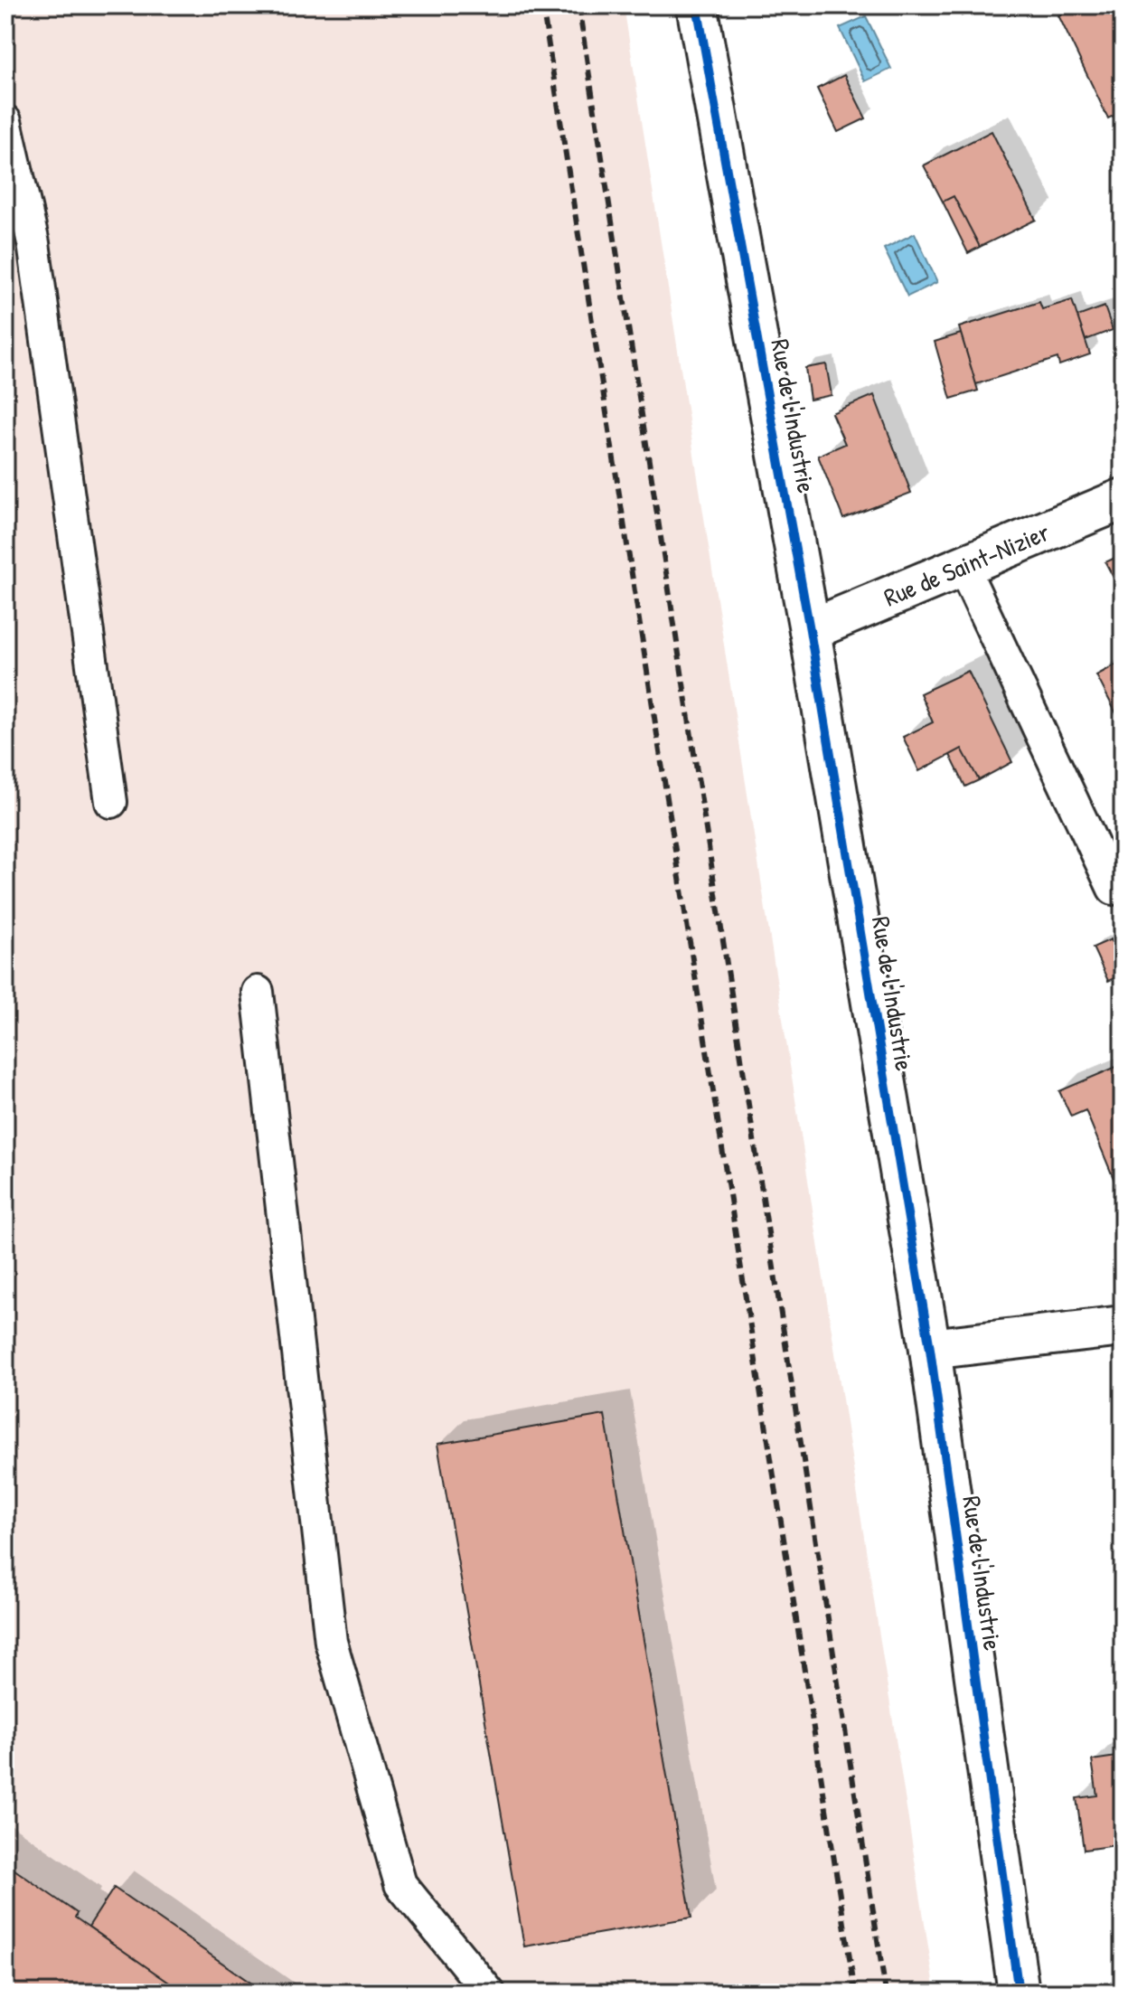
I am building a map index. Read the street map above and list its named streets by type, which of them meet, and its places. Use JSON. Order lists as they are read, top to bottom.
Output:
{
  "streets": {
    "street": ["Rue de l'Industrie", "Rue de Saint-Nizier"]
  },
  "crossings": [
    ["Rue de l'Industrie", "Rue de Saint-Nizier"]
  ]
}
